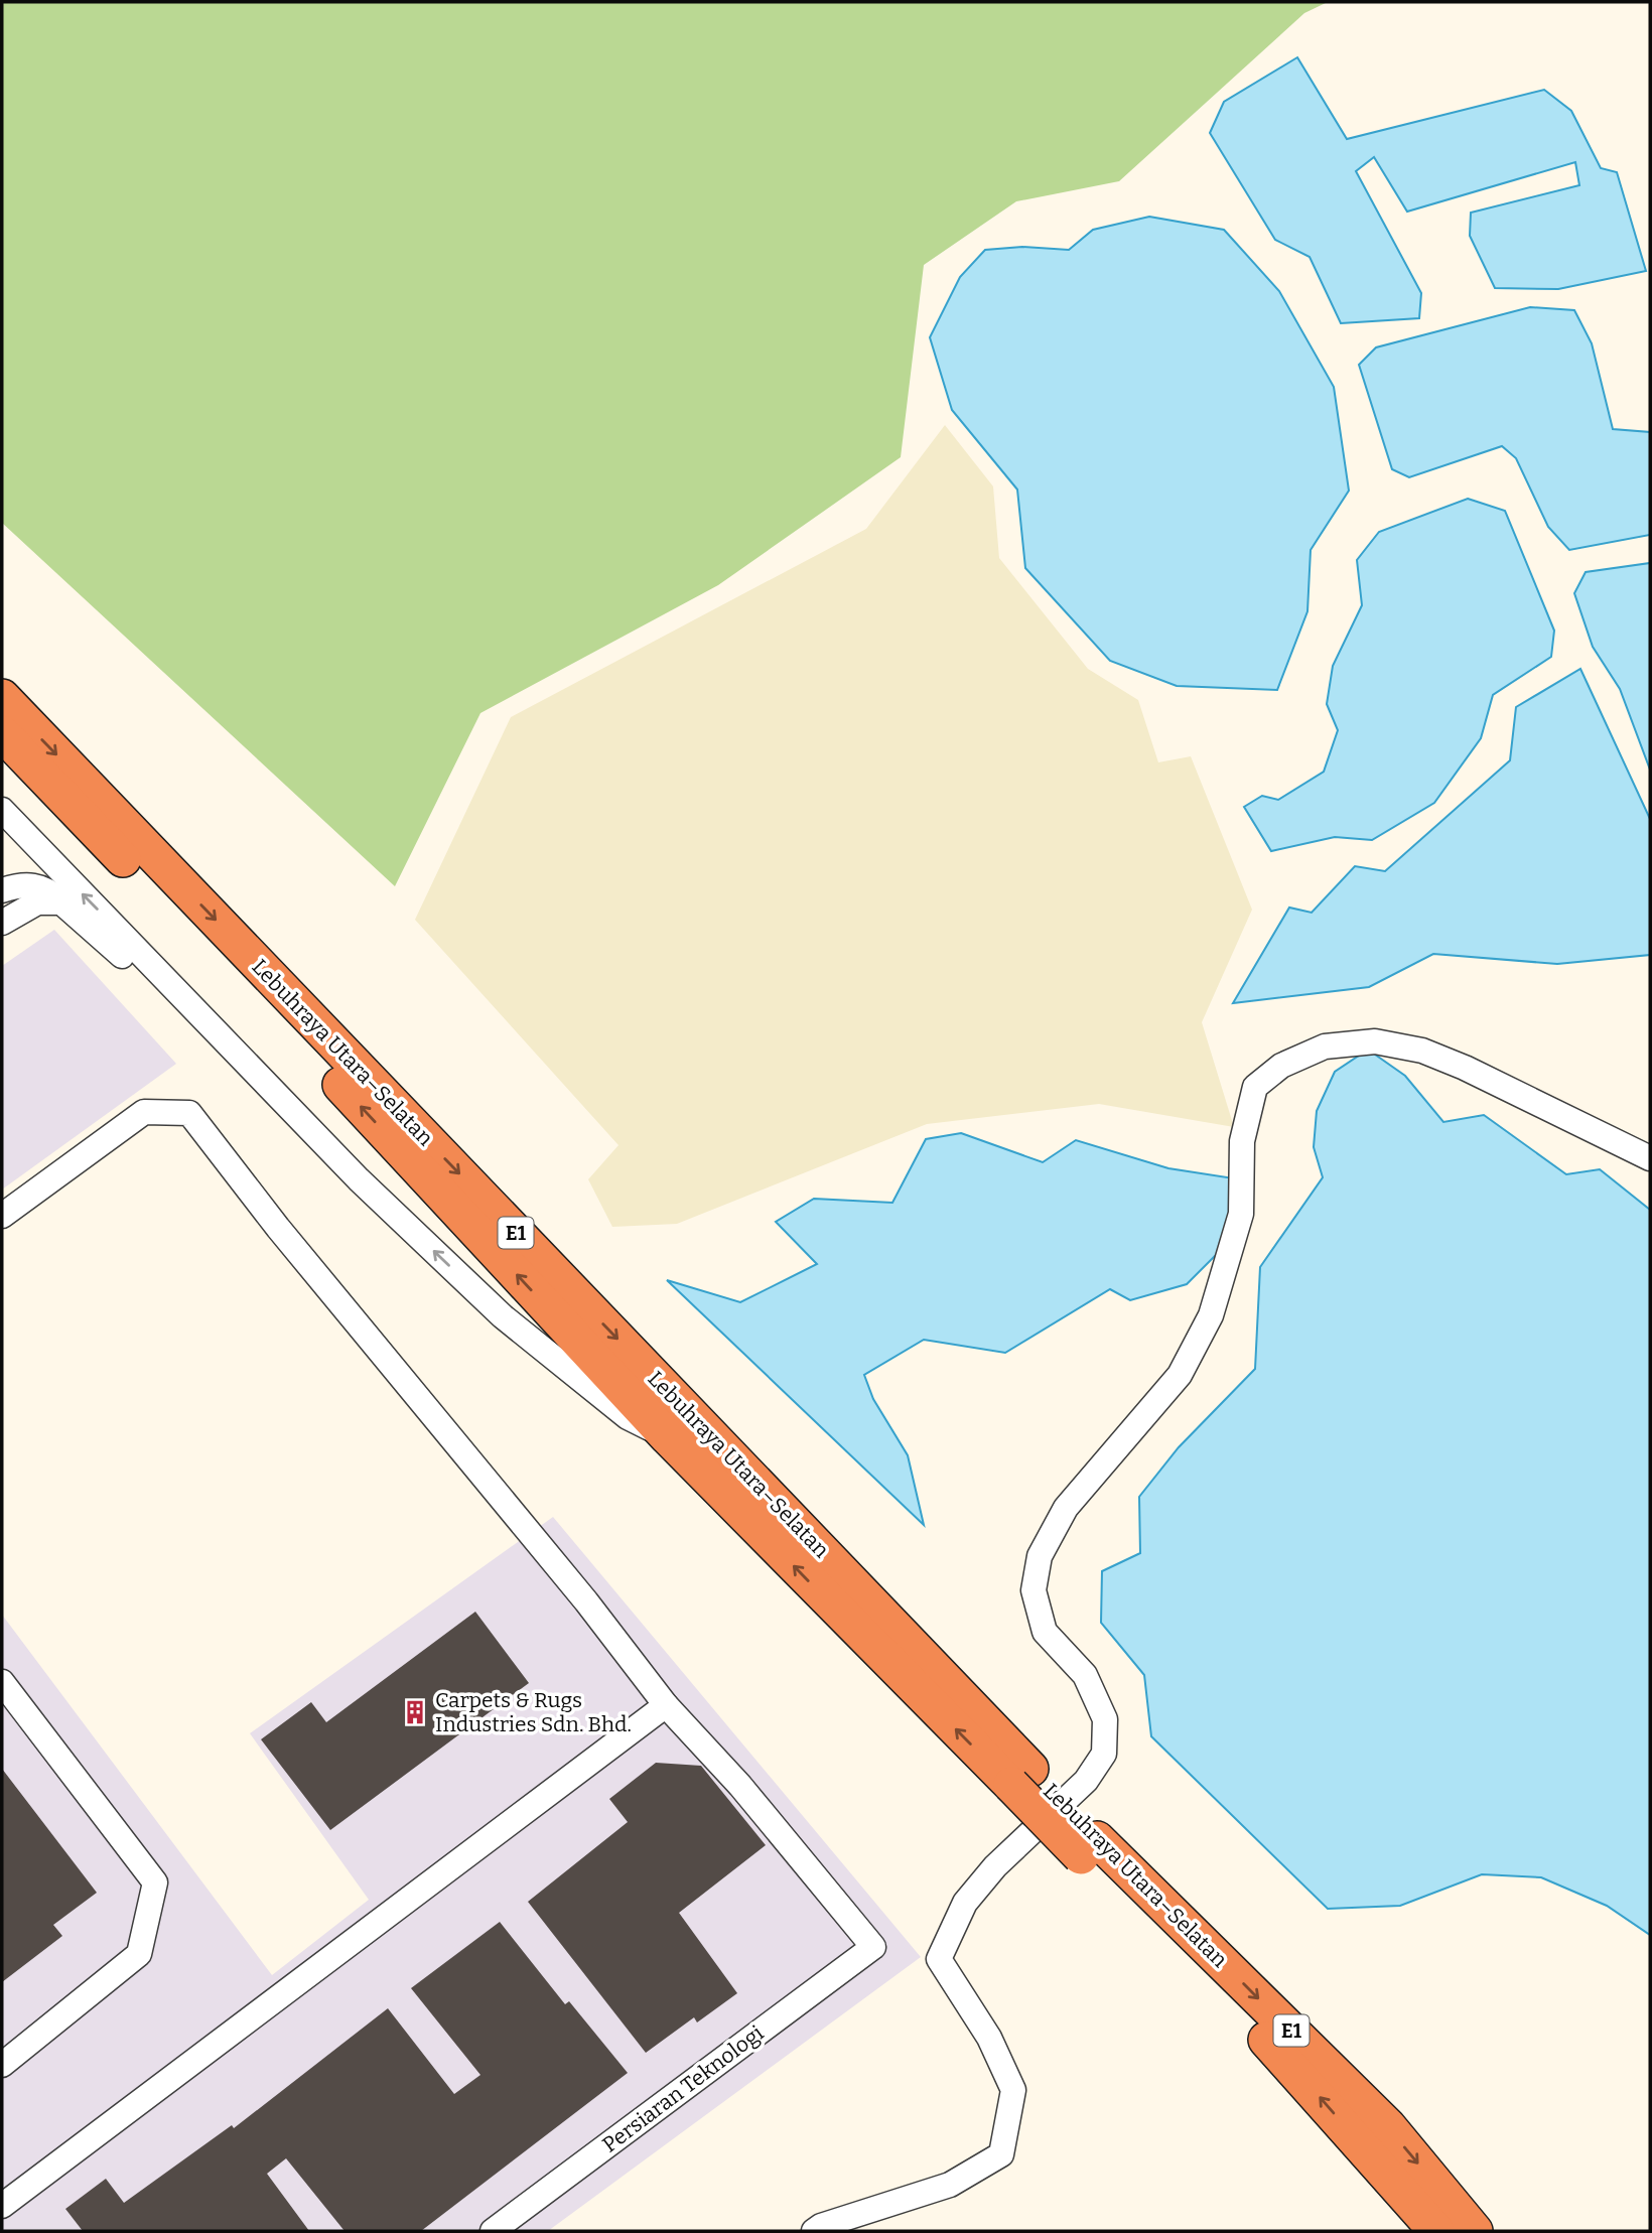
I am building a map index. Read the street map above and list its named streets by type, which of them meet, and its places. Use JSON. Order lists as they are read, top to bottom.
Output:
{
  "streets": {
    "highway": ["Lebuhraya Utara–Selatan", "E1"],
    "street": ["Persiaran Teknologi"]
  },
  "places": {
    "building": ["Carpets & Rugs Industries Sdn. Bhd."]
  }
}
